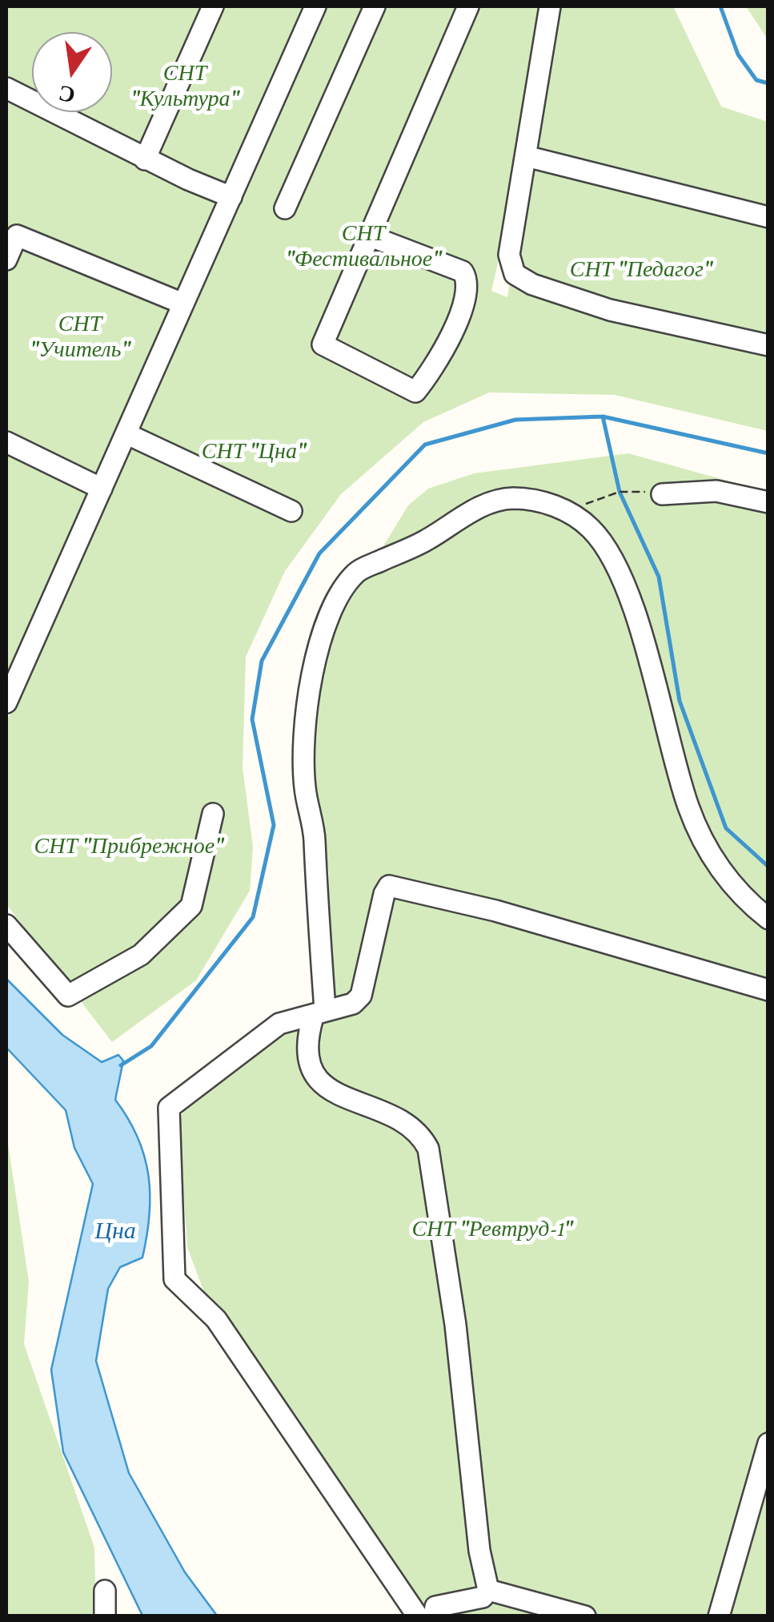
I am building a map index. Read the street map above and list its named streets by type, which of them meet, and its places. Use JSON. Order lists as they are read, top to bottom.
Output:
{
  "water": ["Цна"],
  "parks": [
    "СНТ \"Культура\"",
    "СНТ \"Фестивальное\"",
    "СНТ \"Педагог\"",
    "СНТ \"Учитель\"",
    "СНТ \"Цна\"",
    "СНТ \"Прибрежное\"",
    "СНТ \"Ревтруд-1\""
  ],
  "north": "bottom"
}
